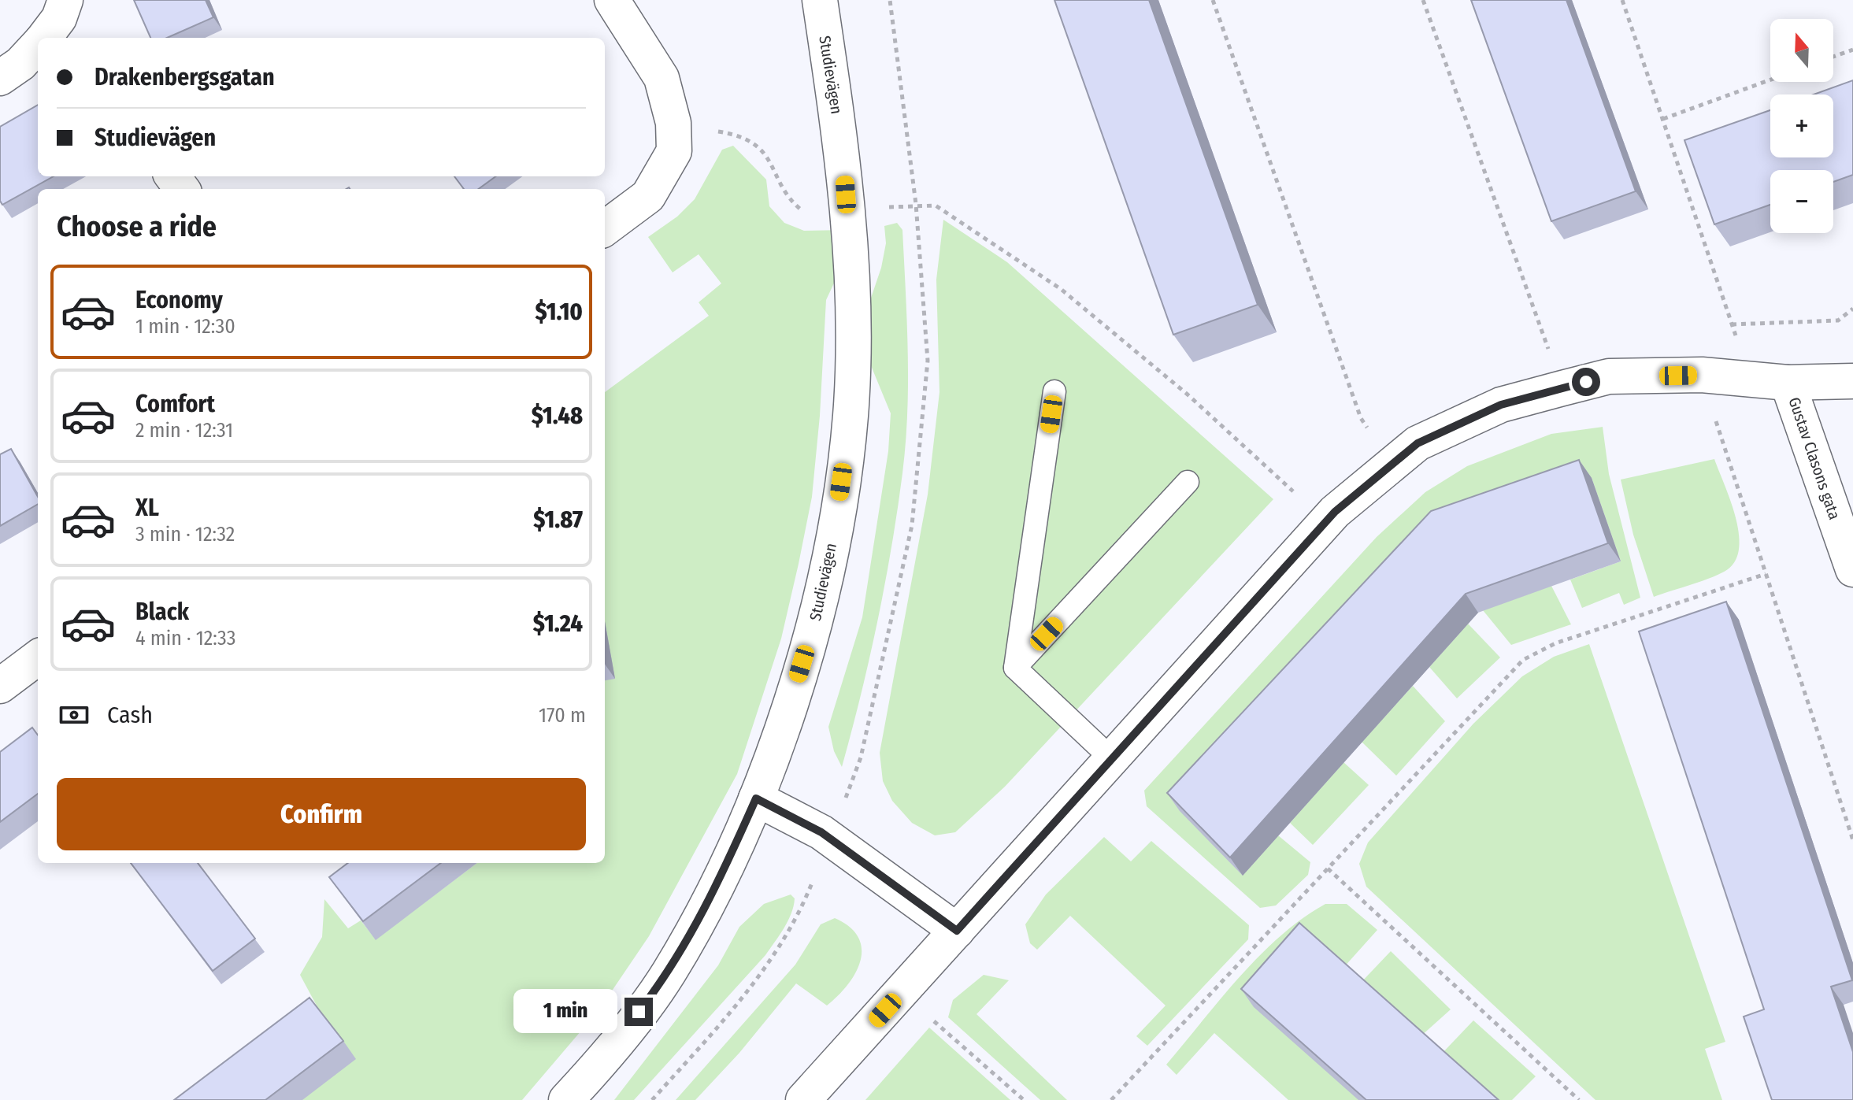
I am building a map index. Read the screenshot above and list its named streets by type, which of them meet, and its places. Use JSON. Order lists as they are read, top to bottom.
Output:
{
  "streets": {
    "street": ["Studievägen", "Gustav Clasons gata"]
  },
  "north": "top",
  "page": {
    "map_buttons": ["+", "−"],
    "banner": ["Drakenbergsgatan", "Studievägen"],
    "heading": "Choose a ride",
    "list": [
      {
        "name": "Economy",
        "note": "1 min · 12:30",
        "value": "$1.10"
      },
      {
        "name": "Comfort",
        "note": "2 min · 12:31",
        "value": "$1.48"
      },
      {
        "name": "XL",
        "note": "3 min · 12:32",
        "value": "$1.87"
      },
      {
        "name": "Black",
        "note": "4 min · 12:33",
        "value": "$1.24"
      }
    ],
    "pay": ["Cash", "170 m"],
    "buttons": "Confirm",
    "bubble": "1 min"
  }
}
